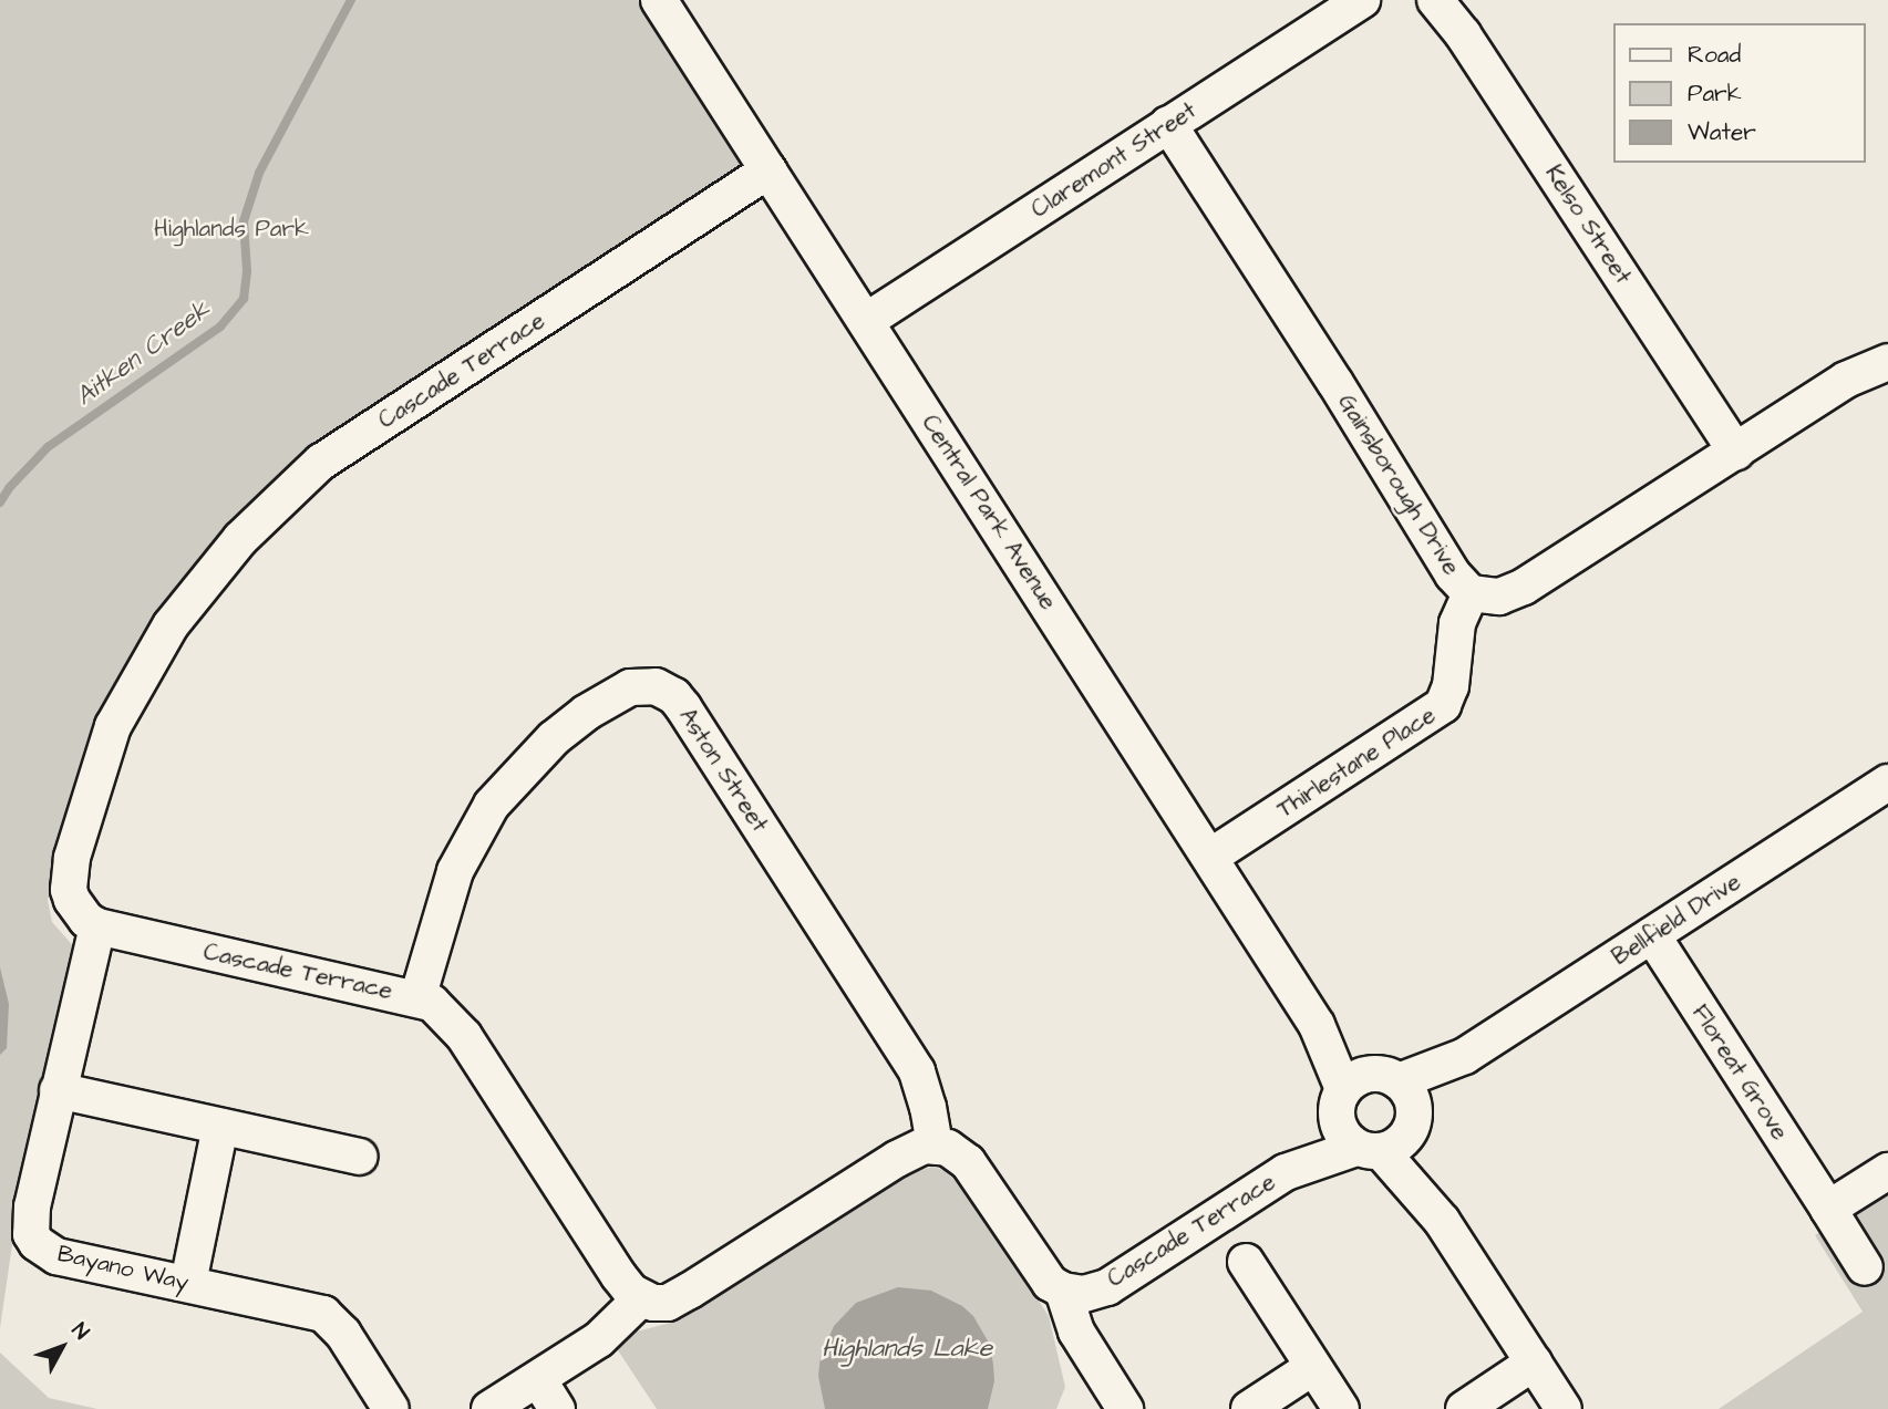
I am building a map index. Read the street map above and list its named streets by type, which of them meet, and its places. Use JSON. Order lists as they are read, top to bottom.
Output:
{
  "streets": {
    "street": [
      "Claremont Street",
      "Kelso Street",
      "Cascade Terrace",
      "Gainsborough Drive",
      "Central Park Avenue",
      "Thirlestane Place",
      "Aston Street",
      "Bellfield Drive",
      "Floreat Grove",
      "Bayano Way"
    ]
  },
  "crossings": [
    ["Claremont Street", "Gainsborough Drive"],
    ["Claremont Street", "Central Park Avenue"],
    ["Kelso Street", "Gainsborough Drive"],
    ["Cascade Terrace", "Central Park Avenue"],
    ["Cascade Terrace", "Aston Street"],
    ["Cascade Terrace", "Bellfield Drive"],
    ["Cascade Terrace", "Bayano Way"],
    ["Gainsborough Drive", "Thirlestane Place"],
    ["Central Park Avenue", "Thirlestane Place"],
    ["Central Park Avenue", "Bellfield Drive"],
    ["Bellfield Drive", "Floreat Grove"]
  ],
  "water": ["Aitken Creek", "Highlands Lake"],
  "parks": ["Highlands Park"],
  "legend": ["Road", "Park", "Water"],
  "north": "top right"
}
